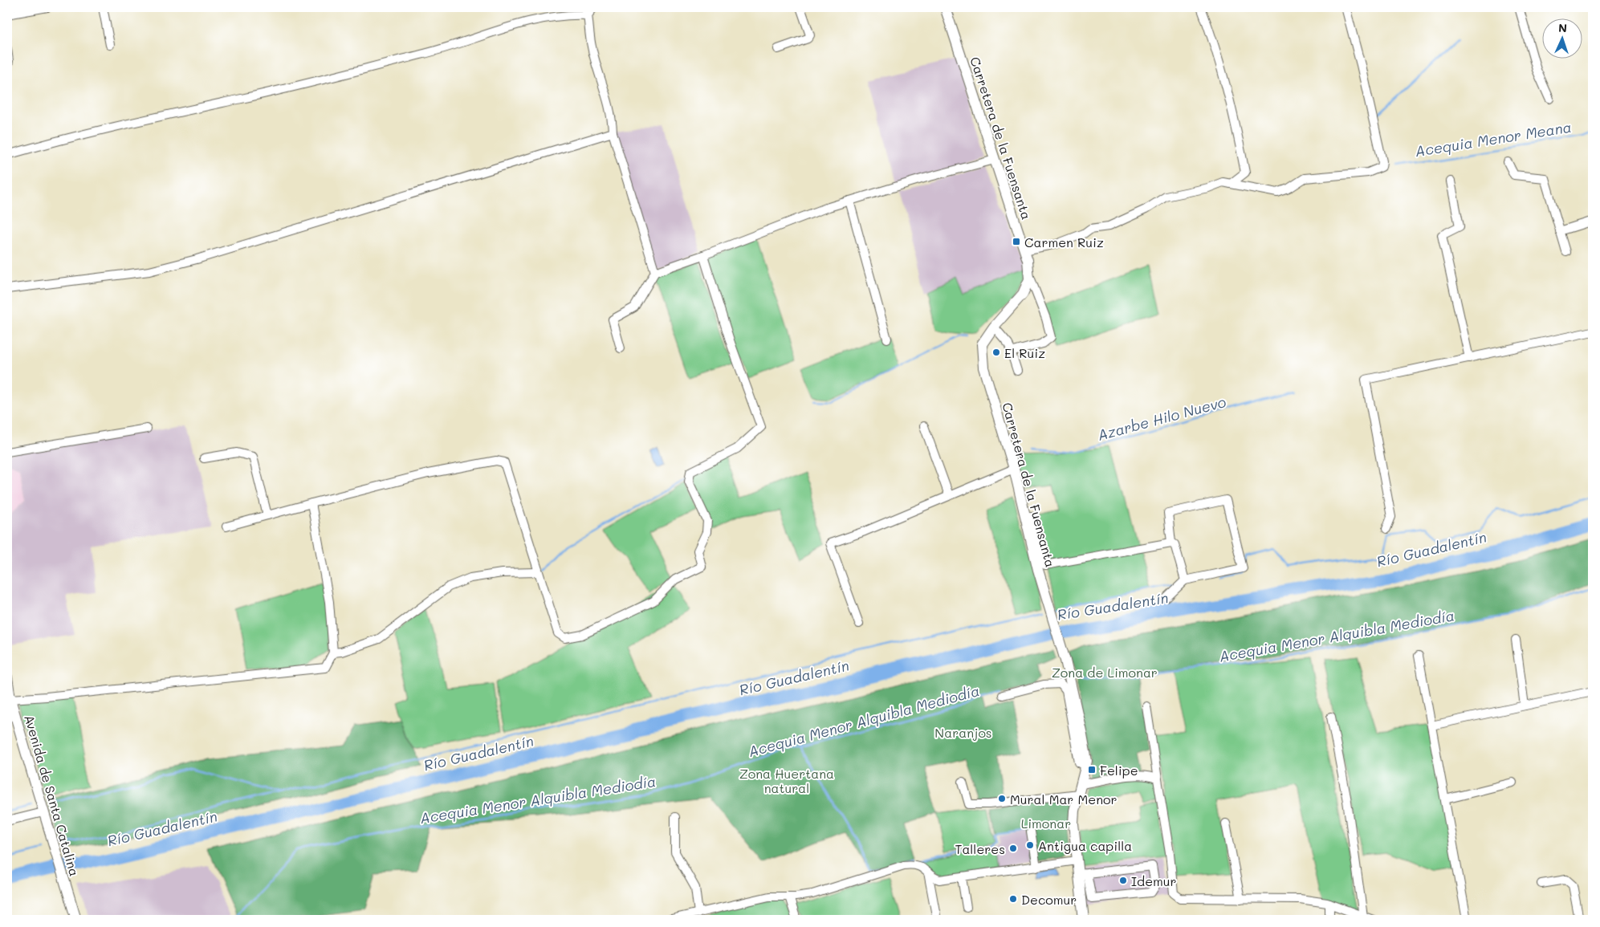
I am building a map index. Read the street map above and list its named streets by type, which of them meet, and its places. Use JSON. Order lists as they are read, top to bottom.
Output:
{
  "streets": {
    "main road": ["Carretera de la Fuensanta", "Avenida de Santa Catalina"]
  },
  "water": [
    "Acequia Menor Meana",
    "Azarbe Hilo Nuevo",
    "Río Guadalentín",
    "Acequia Menor Alquibla Mediodía"
  ],
  "parks": [
    "Zona de Limonar",
    "Naranjos",
    "Zona Huertana natural",
    "Limonar"
  ],
  "places": {
    "transit": ["Carmen Ruiz", "Felipe"],
    "other": [
      "El Ruiz",
      "Mural Mar Menor",
      "Antigua capilla",
      "Talleres",
      "Idemur",
      "Decomur"
    ]
  },
  "north": "top"
}
